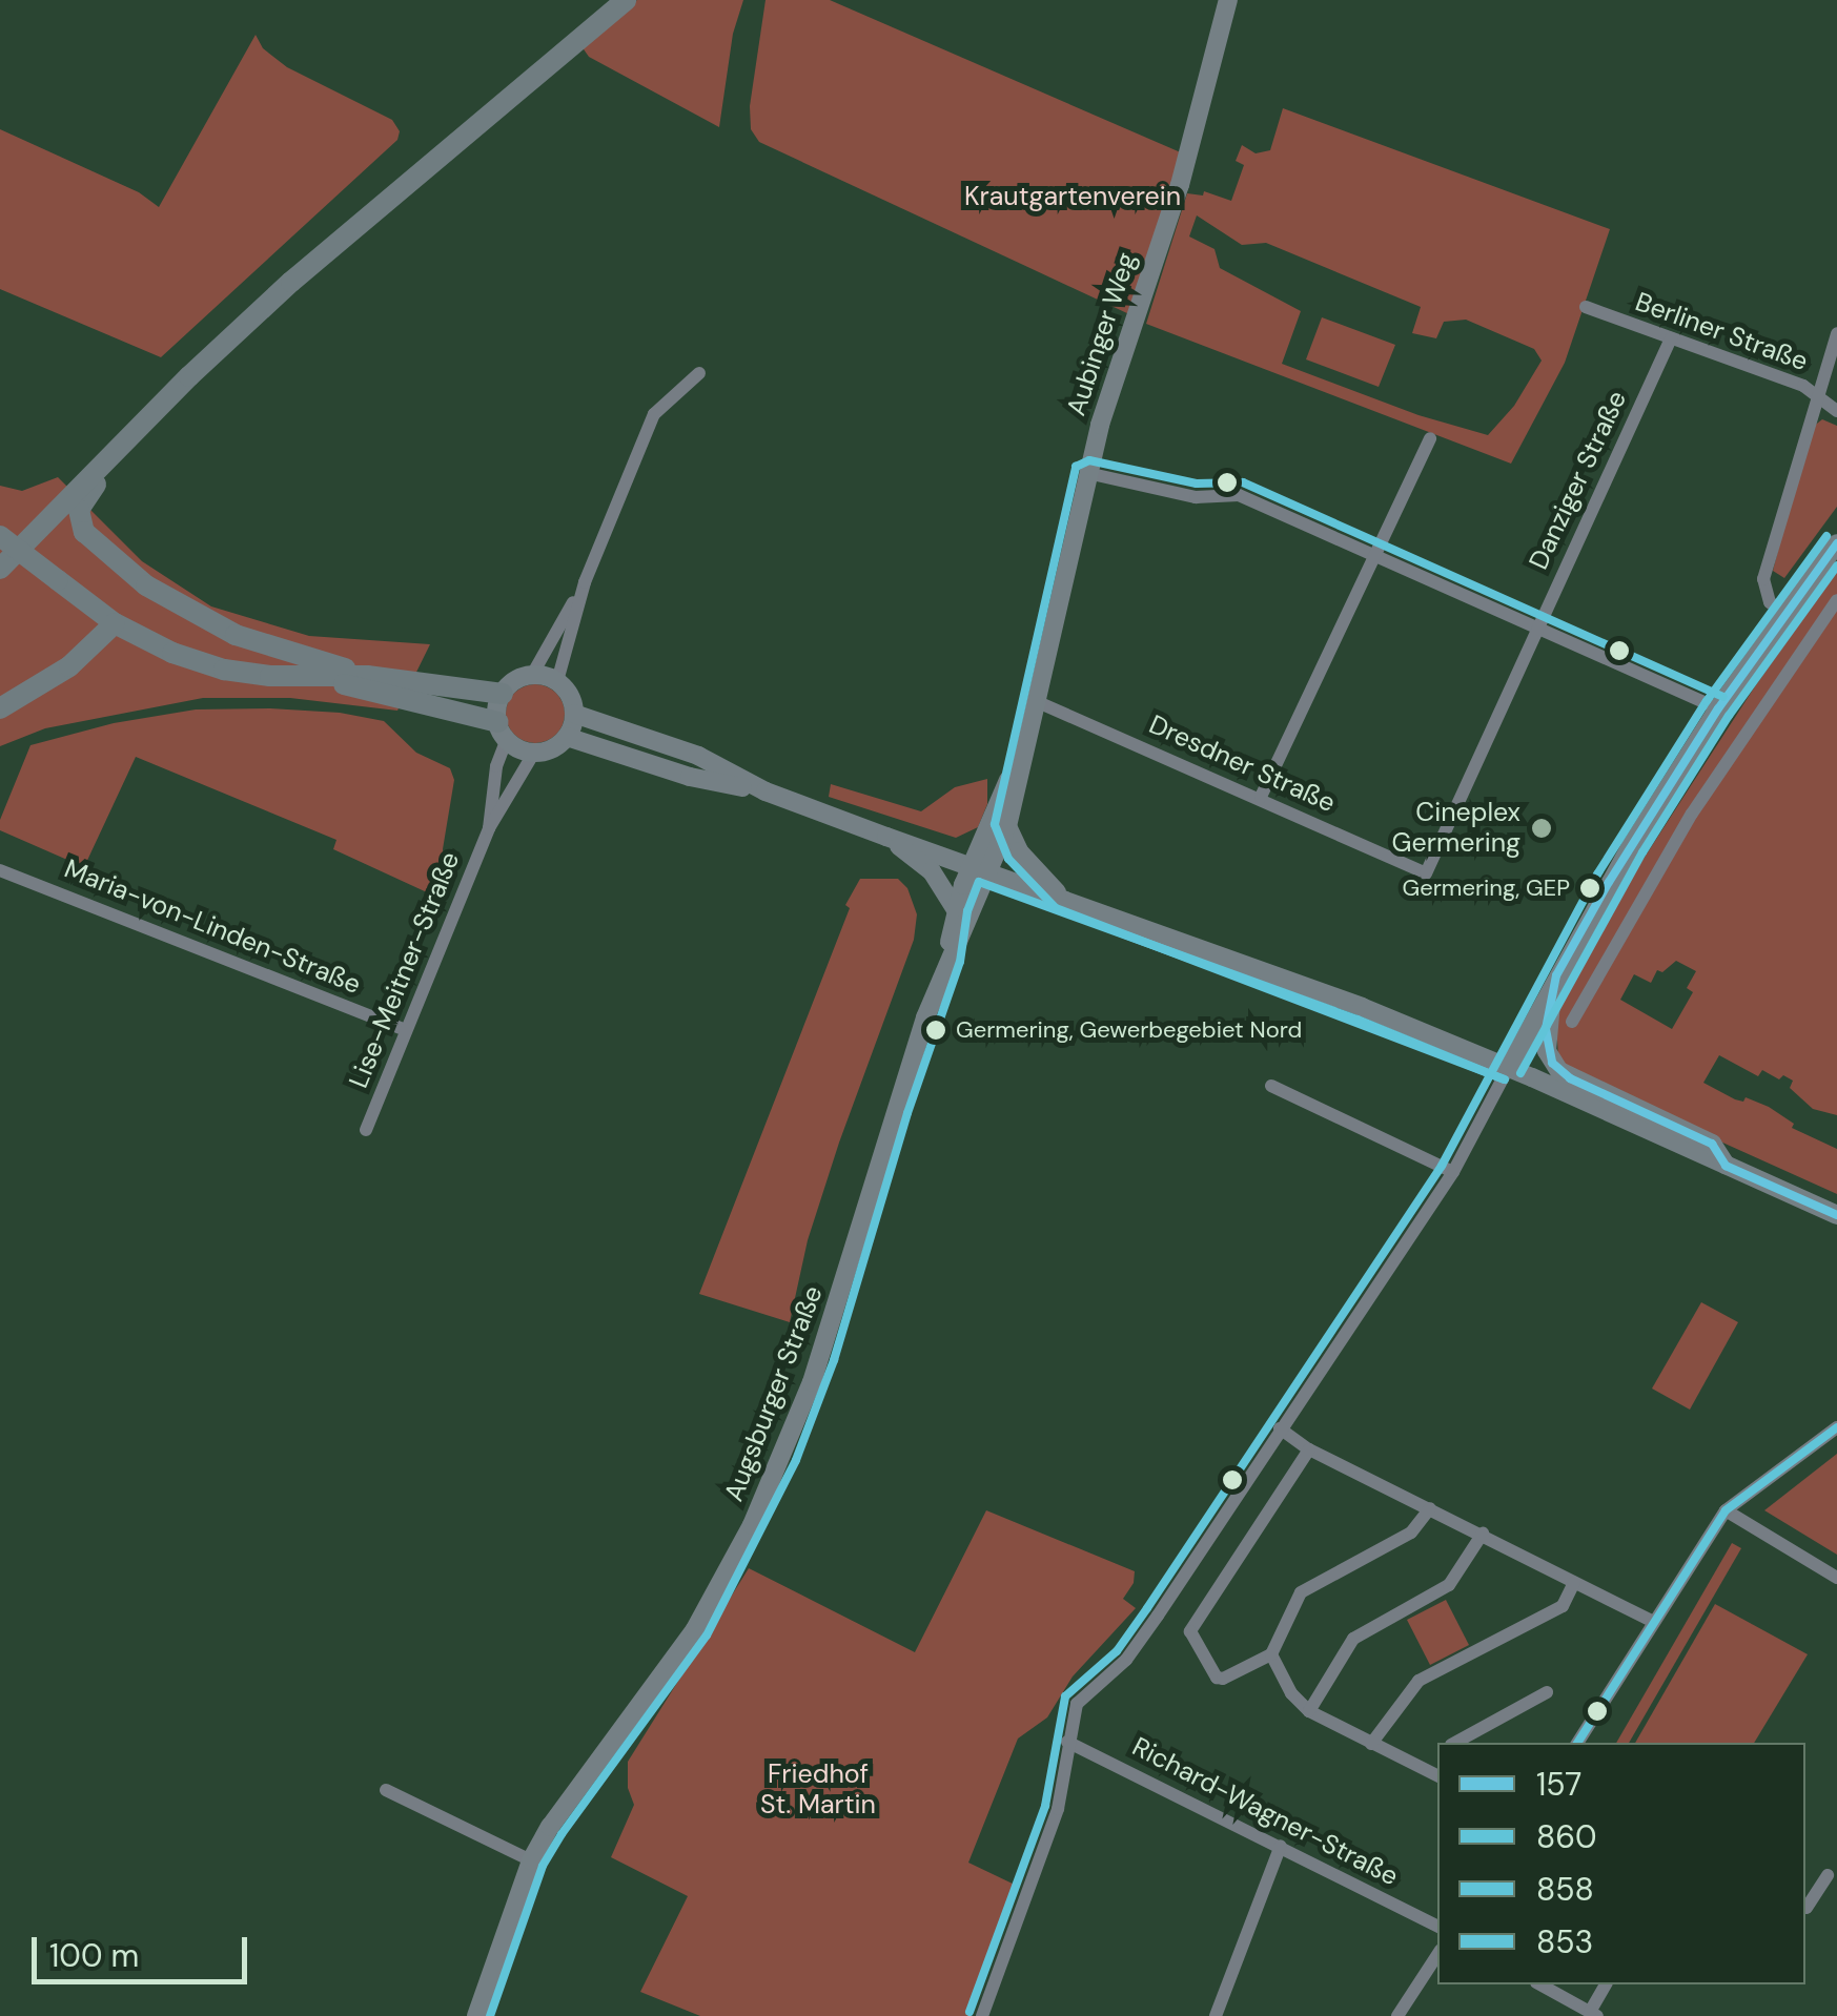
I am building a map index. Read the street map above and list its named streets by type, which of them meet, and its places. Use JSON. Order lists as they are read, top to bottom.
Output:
{
  "streets": {
    "street": [
      "Berliner Straße",
      "Aubinger Weg",
      "Danziger Straße",
      "Dresdner Straße",
      "Maria-von-Linden-Straße",
      "Lise-Meitner-Straße",
      "Augsburger Straße",
      "Richard-Wagner-Straße"
    ]
  },
  "crossings": [
    ["Berliner Straße", "Danziger Straße"],
    ["Aubinger Weg", "Dresdner Straße"],
    ["Aubinger Weg", "Augsburger Straße"],
    ["Danziger Straße", "Dresdner Straße"],
    ["Maria-von-Linden-Straße", "Lise-Meitner-Straße"]
  ],
  "parks": ["Krautgartenverein", "Friedhof St. Martin"],
  "places": ["Cineplex Germering", "Germering, GEP", "Germering, Gewerbegebiet Nord"],
  "lines": [
    "transit line 858",
    "transit line 157",
    "transit line 860",
    "transit line 853"
  ],
  "legend": [
    "157",
    "860",
    "858",
    "853"
  ],
  "scale_bar": "100 m"
}
